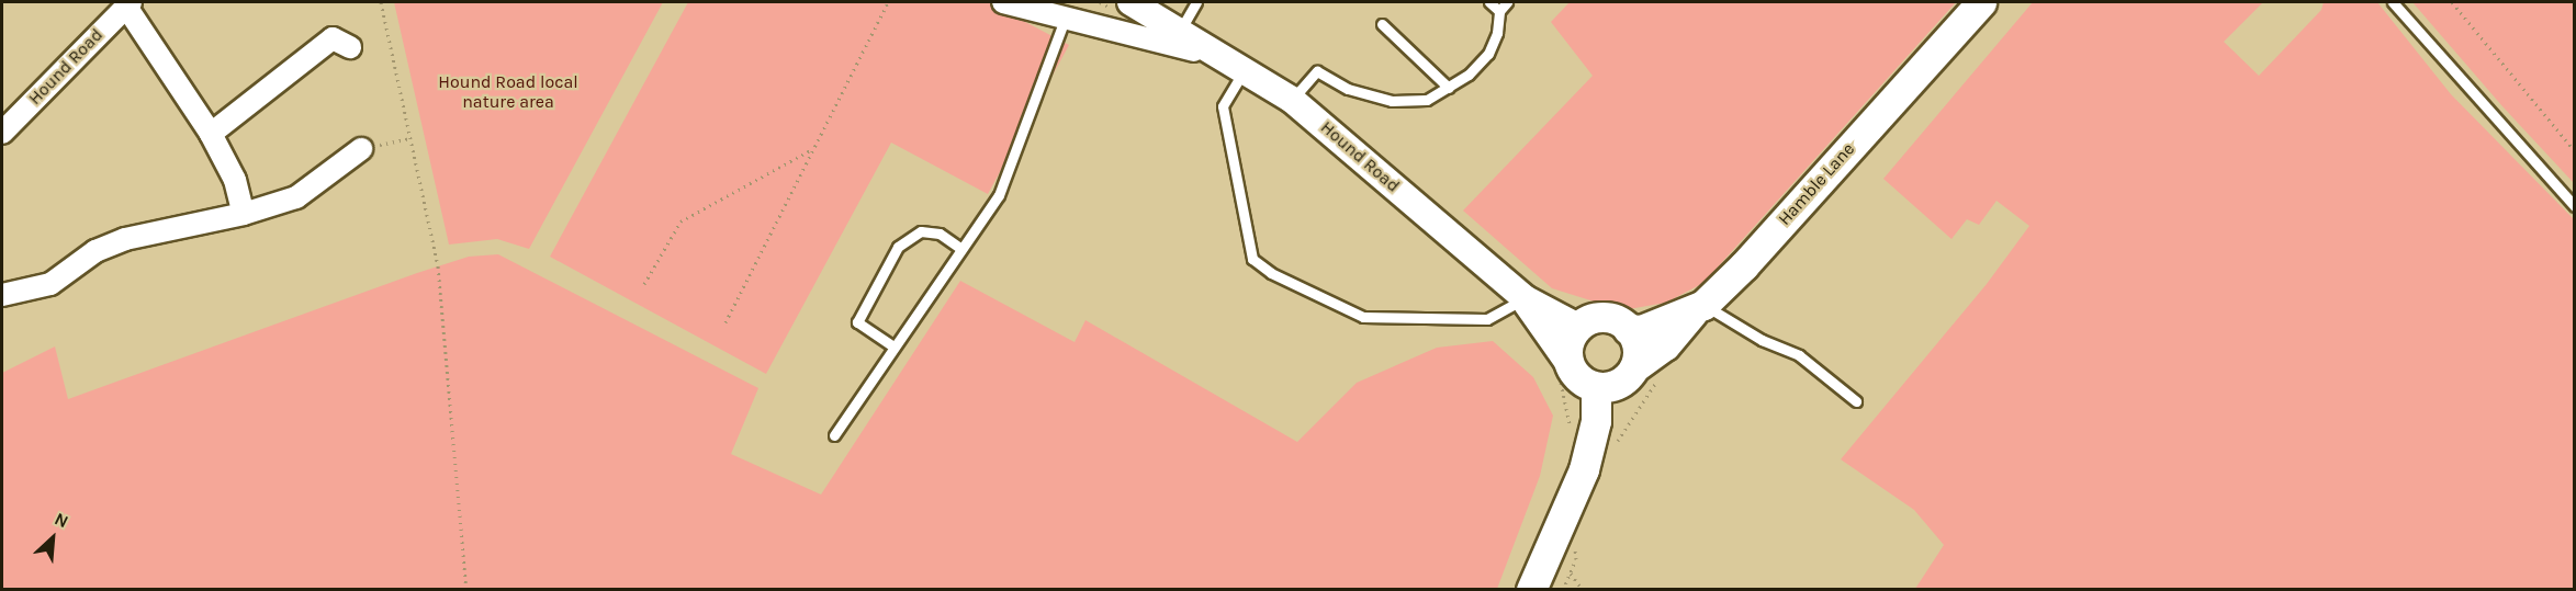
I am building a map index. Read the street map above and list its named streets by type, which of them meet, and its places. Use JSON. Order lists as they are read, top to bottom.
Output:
{
  "streets": {
    "main road": ["Hamble Lane"],
    "street": ["Hound Road"]
  },
  "crossings": [
    ["Hound Road", "Hamble Lane"]
  ],
  "parks": ["Hound Road local nature area"],
  "north": "top right"
}
